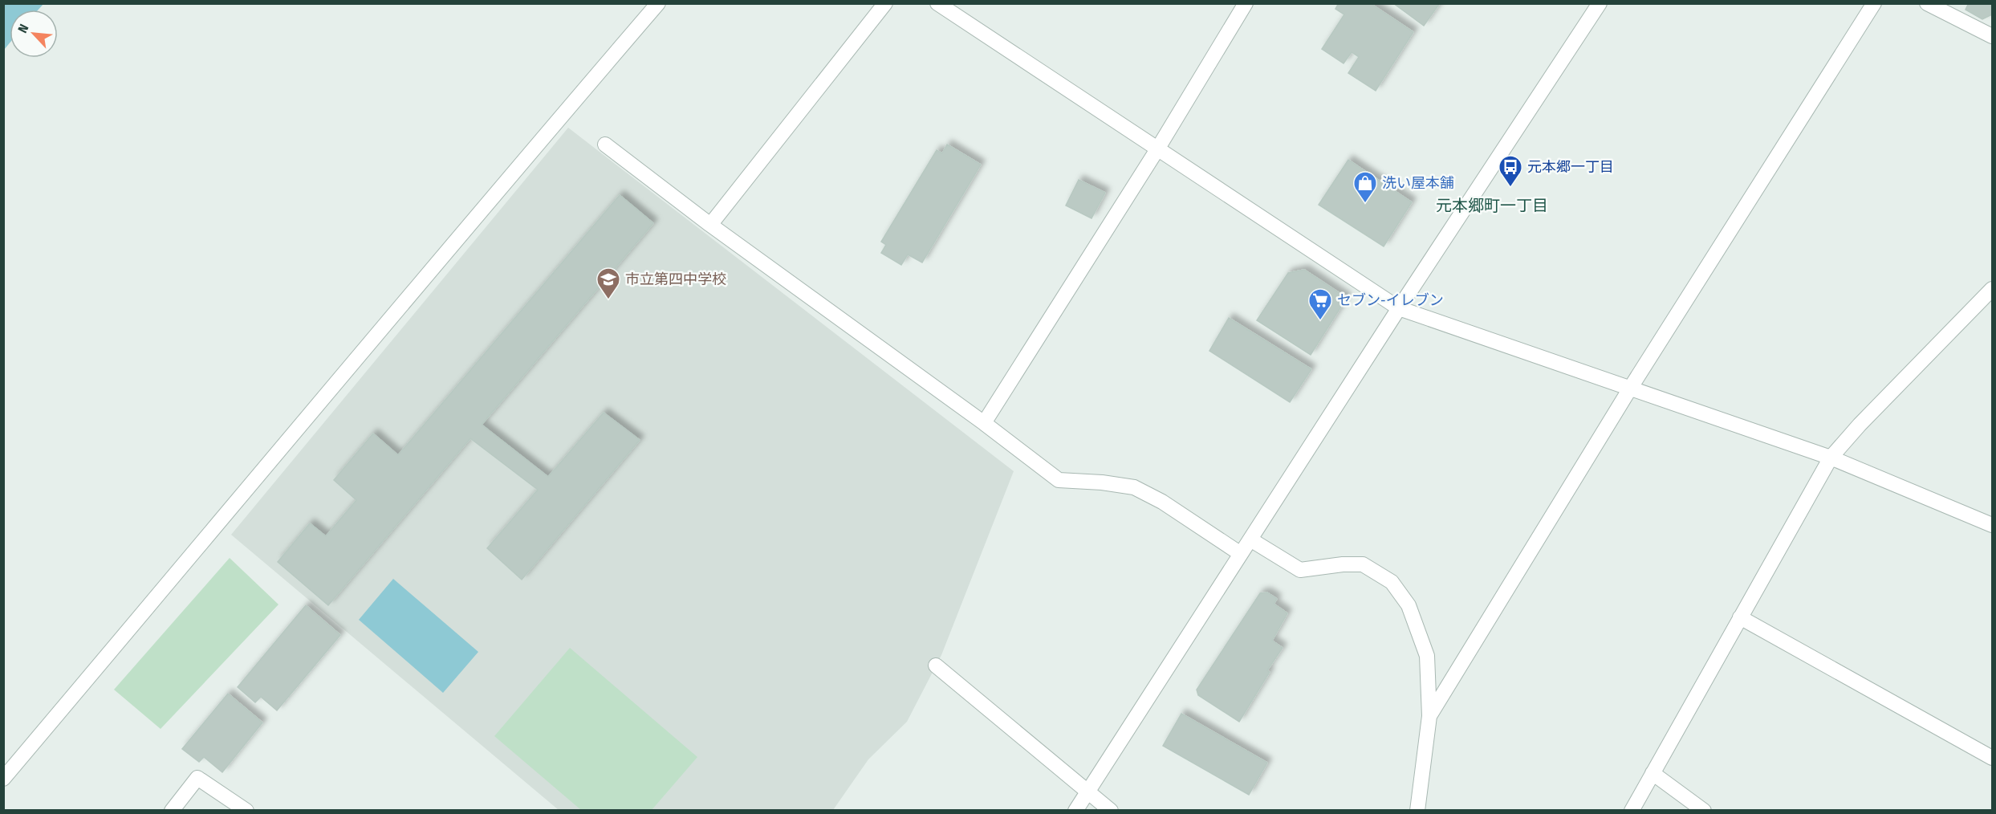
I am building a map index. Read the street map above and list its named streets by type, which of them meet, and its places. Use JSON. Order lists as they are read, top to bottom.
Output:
{
  "districts": ["元本郷町一丁目"],
  "places": {
    "bus stop": ["元本郷一丁目"],
    "shop": ["洗い屋本舗"],
    "school or university": ["市立第四中学校"],
    "supermarket": ["セブン-イレブン"]
  },
  "north": "top left"
}
